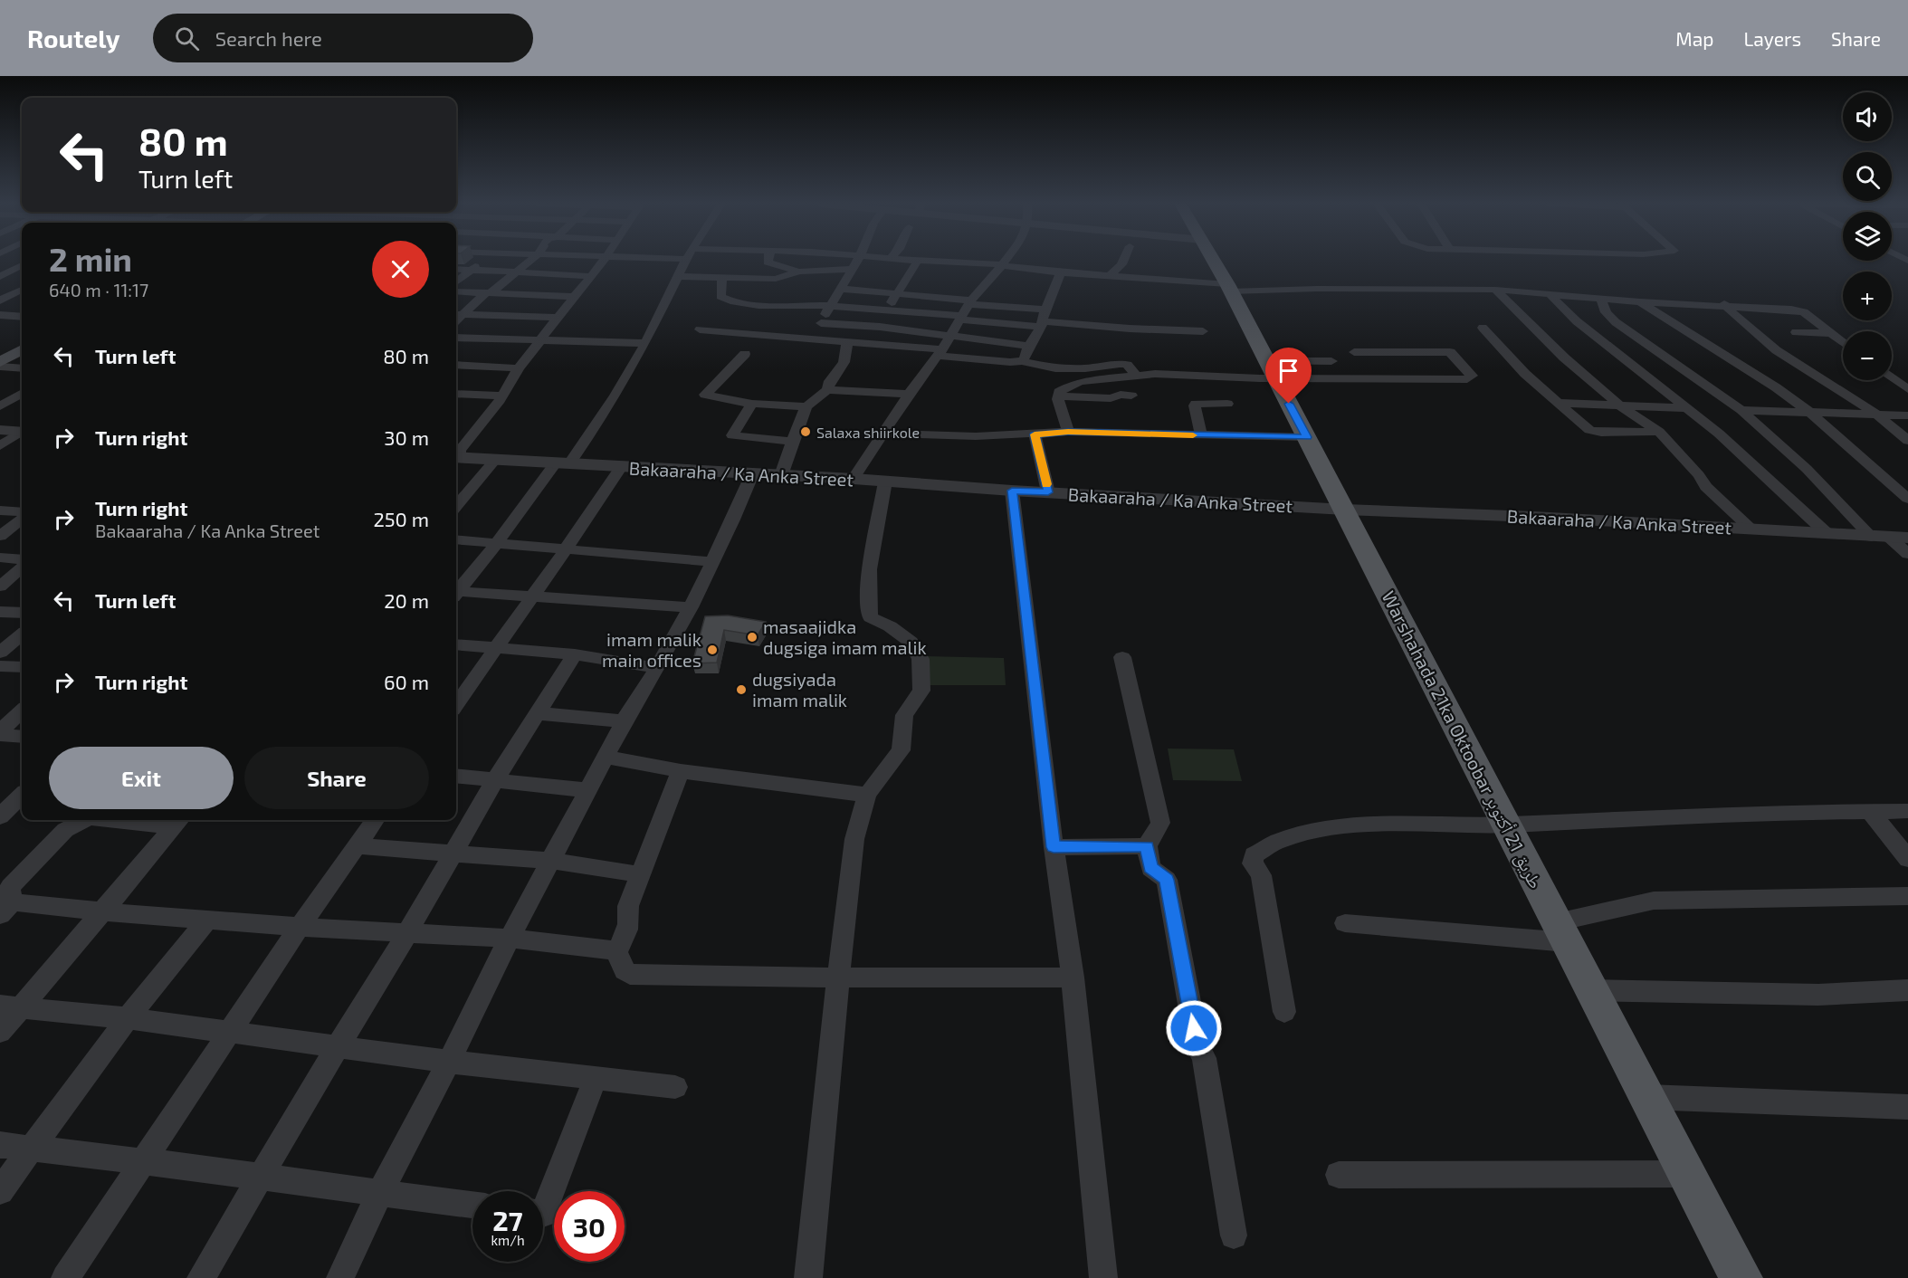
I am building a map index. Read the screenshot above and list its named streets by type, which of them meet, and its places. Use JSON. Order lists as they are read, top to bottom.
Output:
{
  "streets": {
    "main road": ["Warshahada 21ka Oktoobar طريق 21 أكتوبر"],
    "street": ["Bakaaraha / Ka Anka Street"]
  },
  "crossings": [
    ["Bakaaraha / Ka Anka Street", "Warshahada 21ka Oktoobar طريق 21 أكتوبر"]
  ],
  "places": [
    "Salaxa shiirkole",
    "masaajidka dugsiga imam malik",
    "imam malik main offices",
    "dugsiyada imam malik"
  ],
  "page": {
    "header": "Routely",
    "search": "Search here",
    "nav": ["Map", "Layers", "Share"],
    "map_buttons": ["+", "−"],
    "turn": ["80 m", "Turn left"],
    "heading": ["2 min", "640 m · 11:17"],
    "list": [
      {
        "name": "Turn left",
        "value": "80 m"
      },
      {
        "name": "Turn right",
        "value": "30 m"
      },
      {
        "name": "Turn right",
        "note": "Bakaaraha / Ka Anka Street",
        "value": "250 m"
      },
      {
        "name": "Turn left",
        "value": "20 m"
      },
      {
        "name": "Turn right",
        "value": "60 m"
      }
    ],
    "buttons": ["Exit", "Share"],
    "speed": "27 km/h",
    "limit": "30"
  }
}
